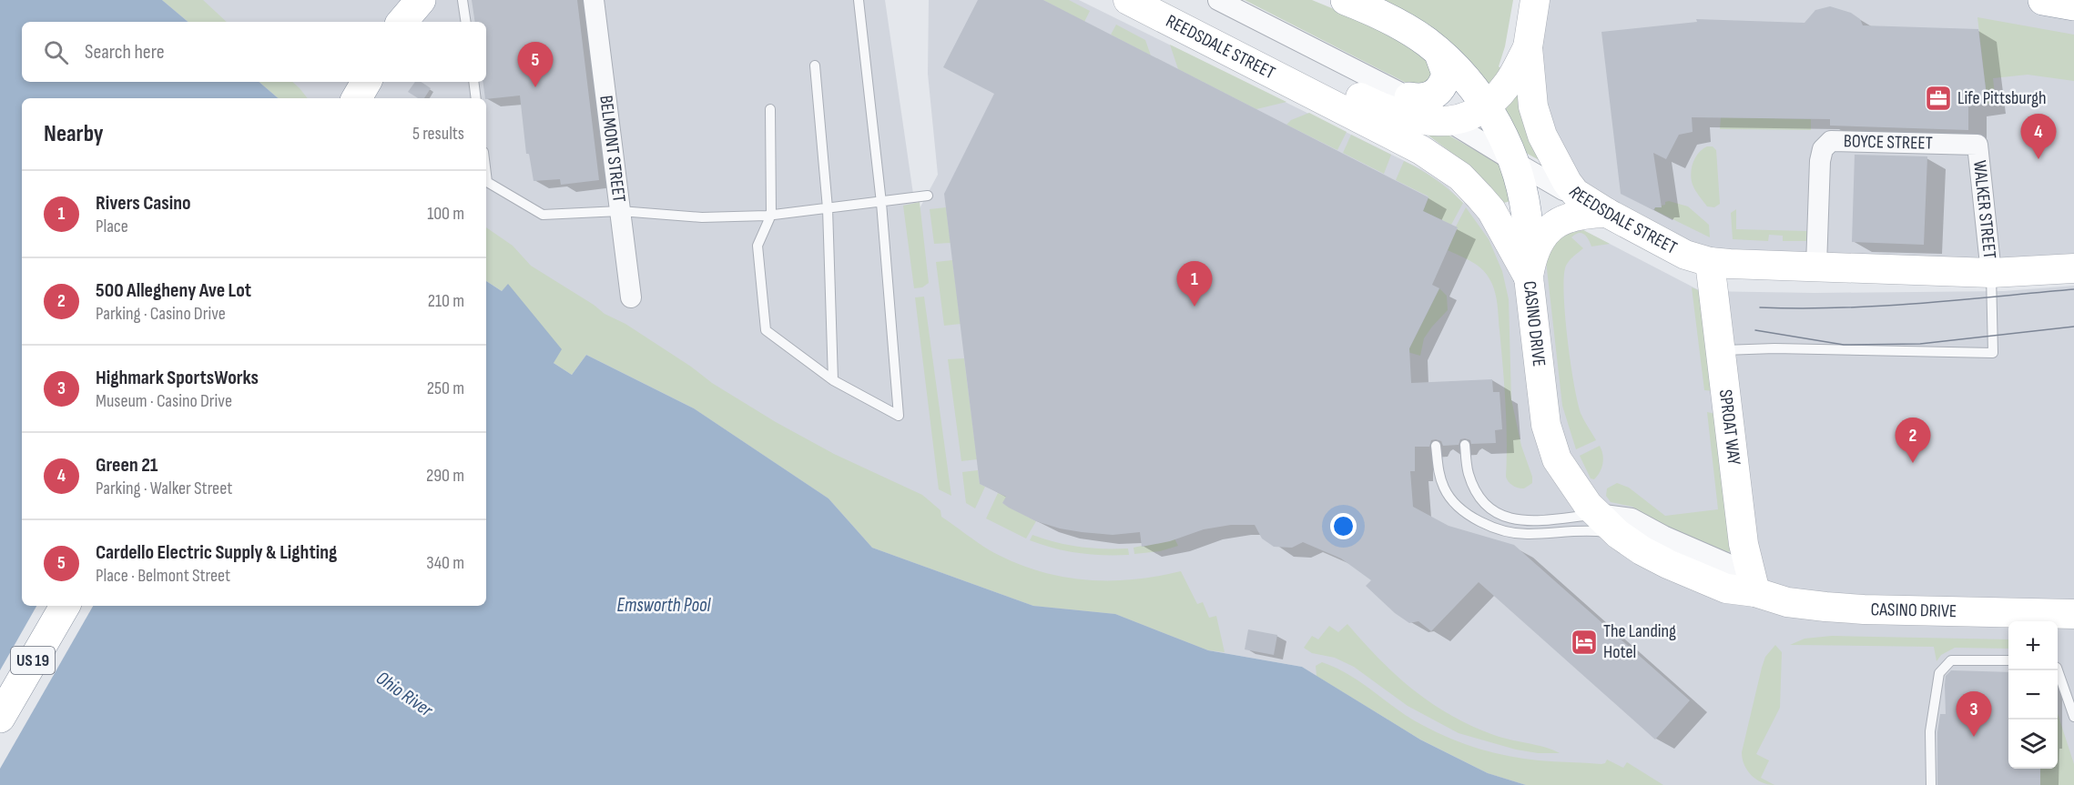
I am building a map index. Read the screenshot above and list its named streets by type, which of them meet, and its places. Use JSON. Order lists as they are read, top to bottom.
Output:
{
  "streets": {
    "highway": ["US 19"],
    "main road": ["REEDSDALE STREET", "CASINO DRIVE", "SPROAT WAY"],
    "street": ["BOYCE STREET", "BELMONT STREET", "WALKER STREET"]
  },
  "crossings": [
    ["REEDSDALE STREET", "BOYCE STREET"],
    ["REEDSDALE STREET", "WALKER STREET"],
    ["REEDSDALE STREET", "CASINO DRIVE"],
    ["REEDSDALE STREET", "SPROAT WAY"],
    ["BOYCE STREET", "WALKER STREET"],
    ["CASINO DRIVE", "SPROAT WAY"]
  ],
  "water": ["Emsworth Pool", "Ohio River"],
  "places": {
    "office": ["Life Pittsburgh"],
    "hotel": ["The Landing Hotel"]
  },
  "page": {
    "search": "Search here",
    "pins": [
      "5",
      "4",
      "1",
      "2",
      "3"
    ],
    "heading": ["Nearby", "5 results"],
    "list": [
      {
        "mark": "1",
        "name": "Rivers Casino",
        "note": "Place",
        "value": "100 m"
      },
      {
        "mark": "2",
        "name": "500 Allegheny Ave Lot",
        "note": "Parking · Casino Drive",
        "value": "210 m"
      },
      {
        "mark": "3",
        "name": "Highmark SportsWorks",
        "note": "Museum · Casino Drive",
        "value": "250 m"
      },
      {
        "mark": "4",
        "name": "Green 21",
        "note": "Parking · Walker Street",
        "value": "290 m"
      },
      {
        "mark": "5",
        "name": "Cardello Electric Supply & Lighting",
        "note": "Place · Belmont Street",
        "value": "340 m"
      }
    ],
    "map_buttons": ["+", "−"]
  }
}
